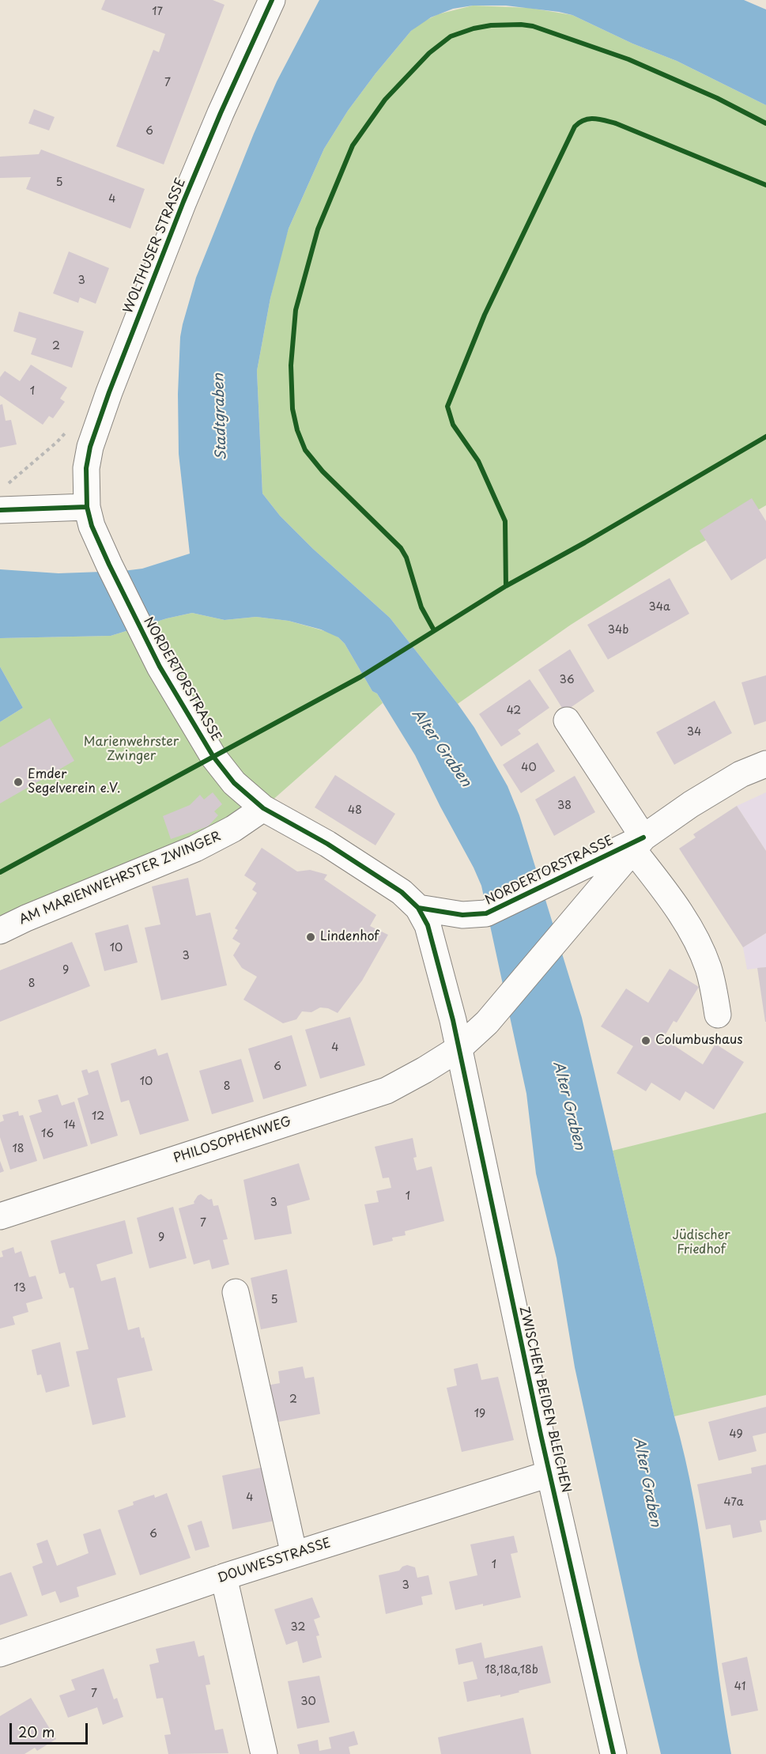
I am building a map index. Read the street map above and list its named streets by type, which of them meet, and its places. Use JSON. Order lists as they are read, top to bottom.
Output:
{
  "streets": {
    "street": [
      "WOLTHUSER STRASSE",
      "NORDERTORSTRASSE",
      "AM MARIENWEHRSTER ZWINGER",
      "PHILOSOPHENWEG",
      "ZWISCHEN BEIDEN BLEICHEN",
      "DOUWESSTRASSE"
    ]
  },
  "crossings": [
    ["WOLTHUSER STRASSE", "NORDERTORSTRASSE"],
    ["NORDERTORSTRASSE", "AM MARIENWEHRSTER ZWINGER"],
    ["NORDERTORSTRASSE", "PHILOSOPHENWEG"],
    ["NORDERTORSTRASSE", "ZWISCHEN BEIDEN BLEICHEN"],
    ["PHILOSOPHENWEG", "ZWISCHEN BEIDEN BLEICHEN"],
    ["ZWISCHEN BEIDEN BLEICHEN", "DOUWESSTRASSE"]
  ],
  "water": ["Stadtgraben", "Alter Graben"],
  "parks": ["Marienwehrster Zwinger", "Jüdischer Friedhof"],
  "places": ["Emder Segelverein e.V.", "Lindenhof", "Columbushaus"],
  "house_numbers": [
    "17",
    "7",
    "6",
    "5",
    "4",
    "3",
    "2",
    "1",
    "34a",
    "34b",
    "36",
    "42",
    "34",
    "40",
    "38",
    "48",
    "10",
    "3",
    "9",
    "8",
    "4",
    "6",
    "10",
    "8",
    "12",
    "14",
    "16",
    "18",
    "1",
    "3",
    "7",
    "9",
    "13",
    "5",
    "2",
    "19",
    "49",
    "4",
    "47a",
    "6",
    "1",
    "3",
    "32",
    "18,18a,18b",
    "41",
    "7",
    "30"
  ],
  "scale_bar": "20 m"
}
